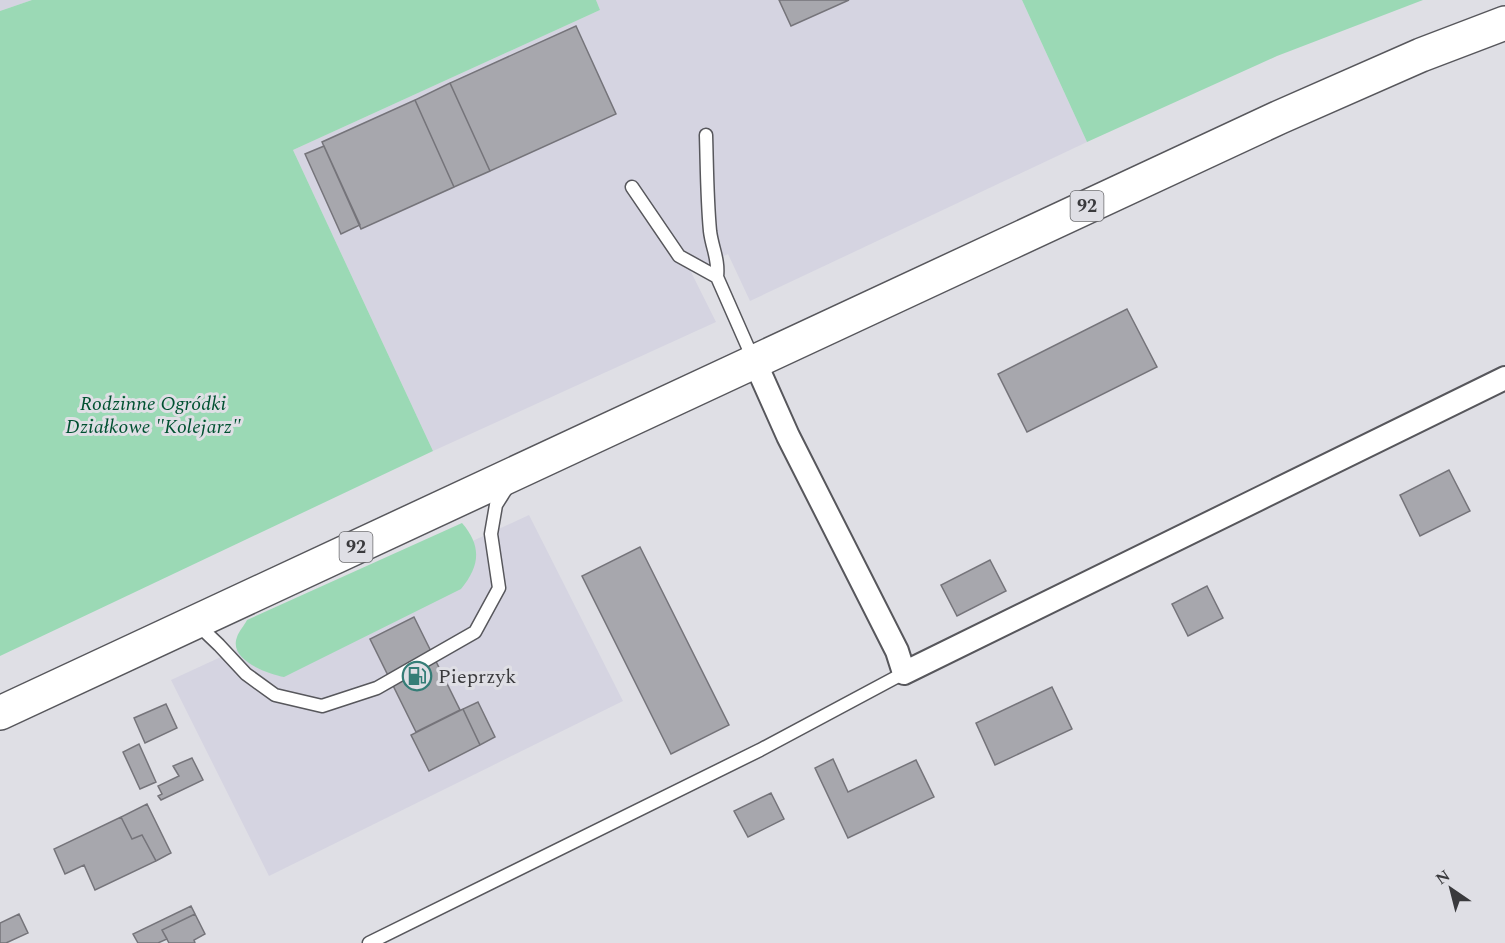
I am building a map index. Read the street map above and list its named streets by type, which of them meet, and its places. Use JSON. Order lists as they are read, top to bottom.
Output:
{
  "streets": {
    "main road": ["92"]
  },
  "parks": ["Rodzinne Ogródki Działkowe \"Kolejarz\""],
  "places": {
    "fuel station": ["Pieprzyk"]
  },
  "north": "top left"
}
